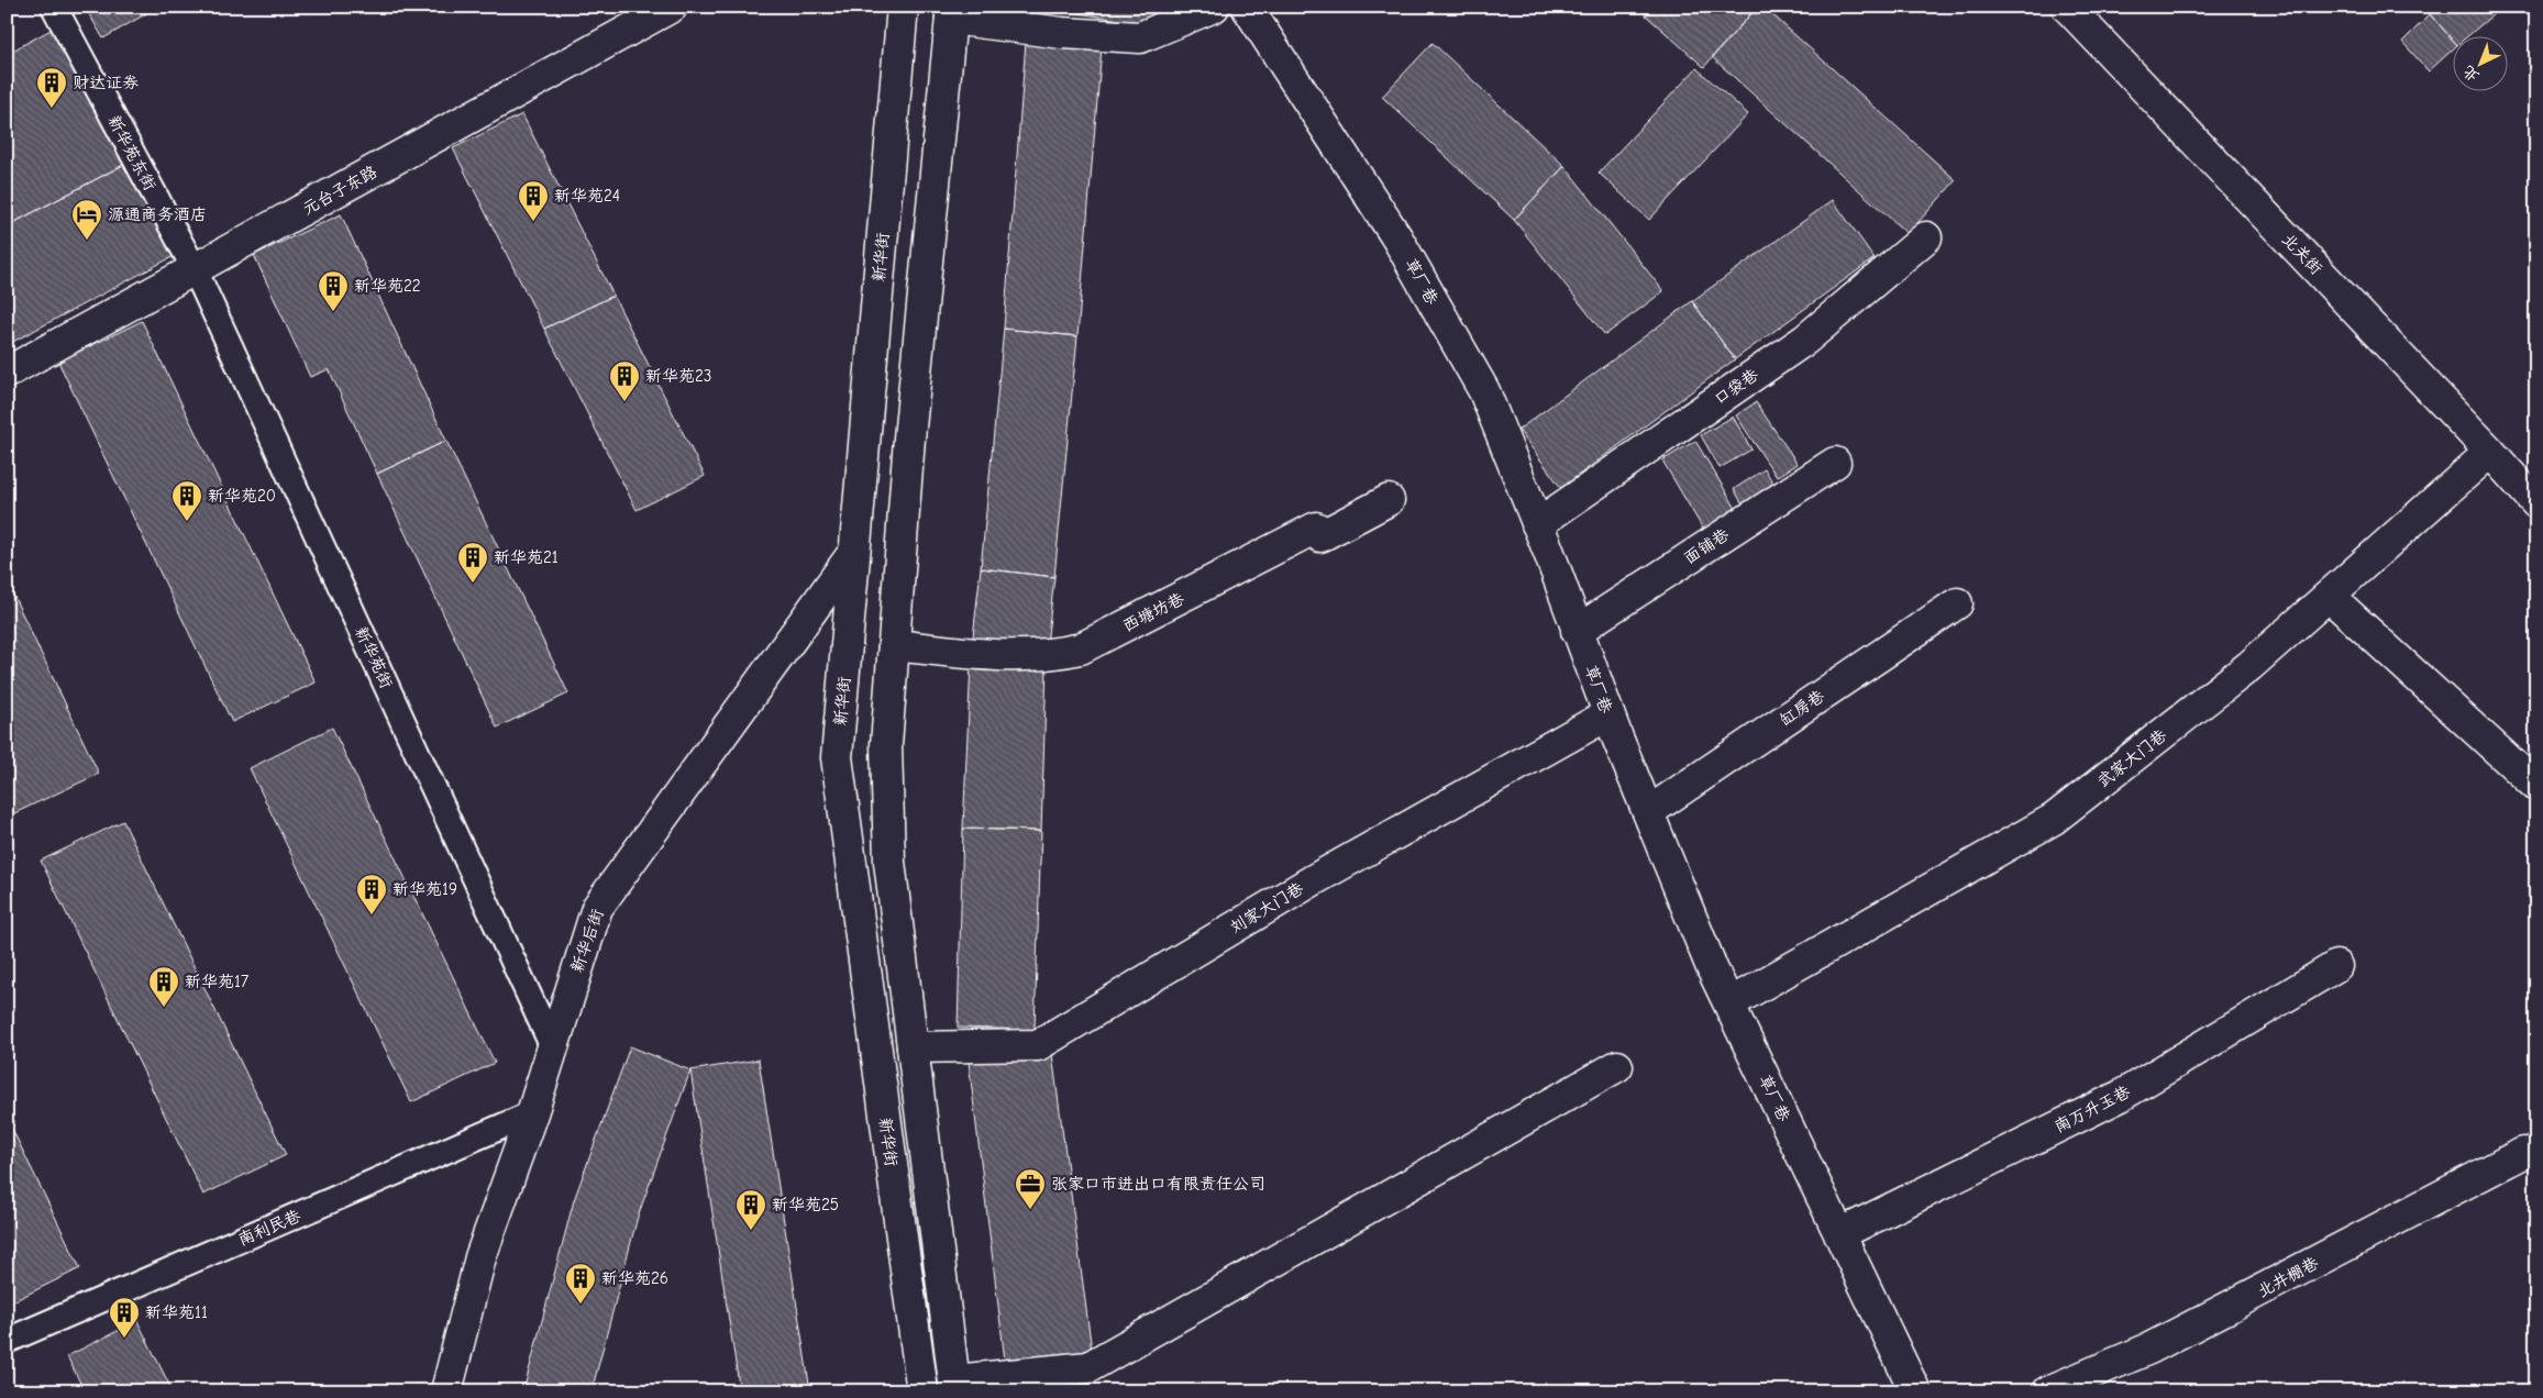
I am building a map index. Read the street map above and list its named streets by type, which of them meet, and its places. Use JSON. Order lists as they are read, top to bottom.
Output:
{
  "streets": {
    "street": [
      "元台子东路",
      "北关街",
      "新华街",
      "草厂巷",
      "口袋巷",
      "面铺巷",
      "西塘坊巷",
      "缸房巷",
      "武家大门巷",
      "刘家大门巷",
      "新华后街",
      "南万升玉巷",
      "北井棚巷"
    ],
    "lane": ["新华苑东街", "新华苑街", "南利民巷"]
  },
  "crossings": [
    ["新华苑东街", "元台子东路"],
    ["新华苑东街", "新华苑街"],
    ["元台子东路", "新华苑街"],
    ["北关街", "武家大门巷"],
    ["新华街", "新华后街"],
    ["草厂巷", "口袋巷"],
    ["草厂巷", "面铺巷"],
    ["草厂巷", "缸房巷"],
    ["草厂巷", "武家大门巷"],
    ["草厂巷", "刘家大门巷"],
    ["草厂巷", "南万升玉巷"],
    ["新华苑街", "新华后街"],
    ["新华后街", "南利民巷"]
  ],
  "places": {
    "building": [
      "财达证券",
      "新华苑24",
      "新华苑22",
      "新华苑23",
      "新华苑20",
      "新华苑21",
      "新华苑19",
      "新华苑17",
      "新华苑25",
      "新华苑26",
      "新华苑11"
    ],
    "hotel": ["源通商务酒店"],
    "office": ["张家口市进出口有限责任公司"]
  },
  "north": "bottom left"
}
